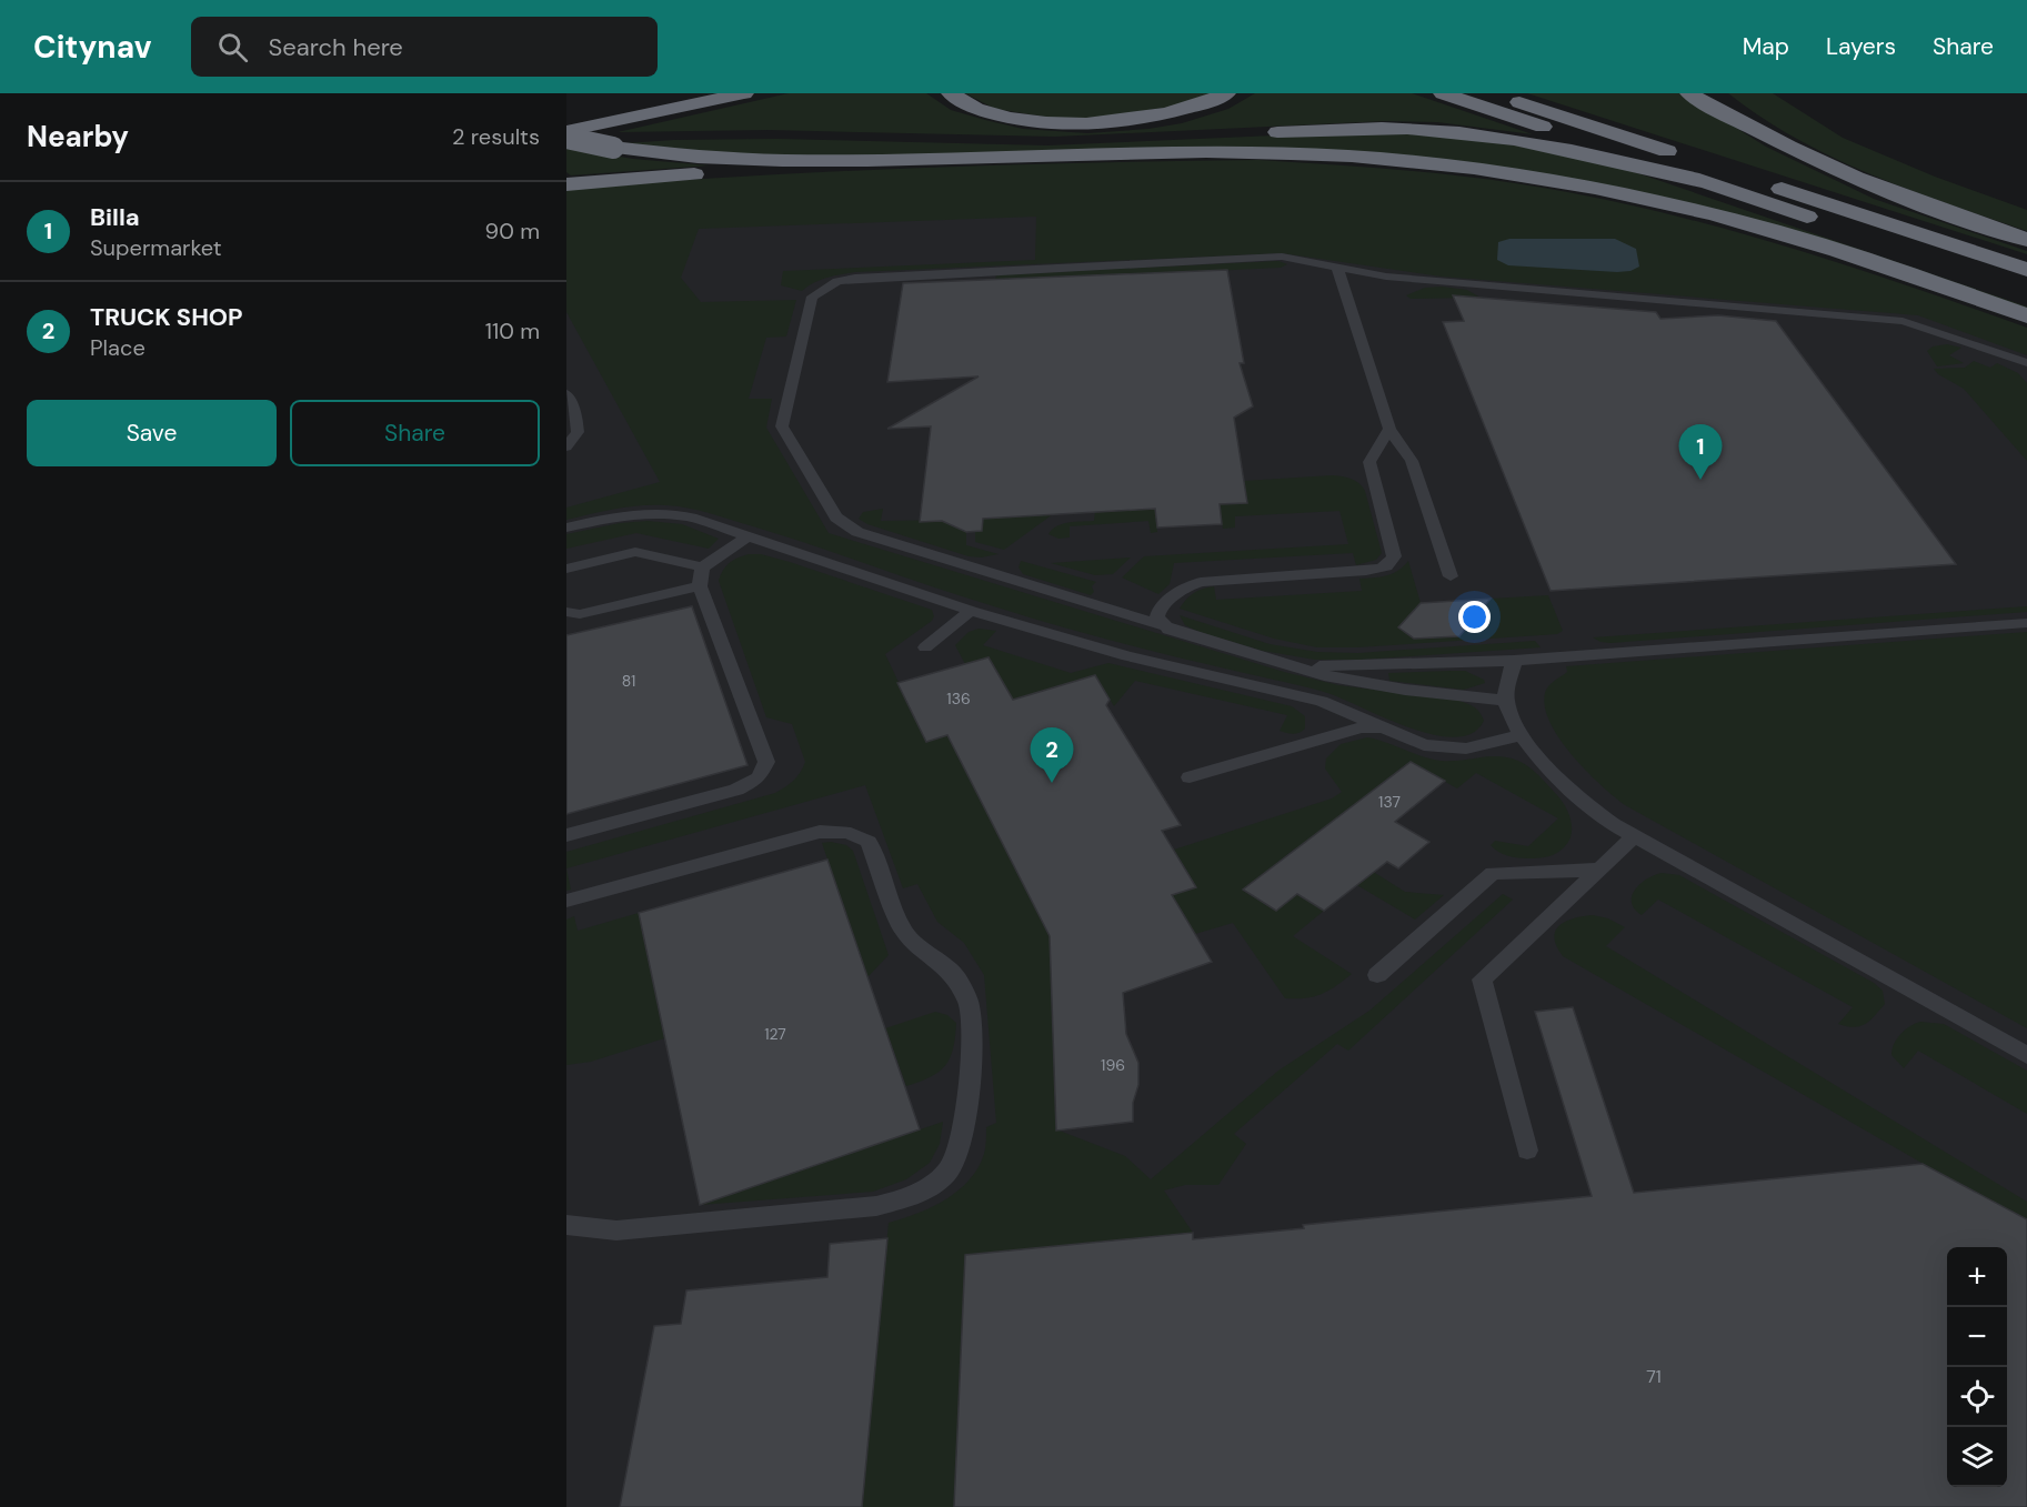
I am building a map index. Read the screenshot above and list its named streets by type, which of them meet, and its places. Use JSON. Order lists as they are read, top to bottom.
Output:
{
  "house_numbers": [
    "81",
    "136",
    "137",
    "127",
    "196",
    "71"
  ],
  "page": {
    "header": "Citynav",
    "search": "Search here",
    "nav": ["Map", "Layers", "Share"],
    "heading": ["Nearby", "2 results"],
    "list": [
      {
        "mark": "1",
        "name": "Billa",
        "note": "Supermarket",
        "value": "90 m"
      },
      {
        "mark": "2",
        "name": "TRUCK SHOP",
        "note": "Place",
        "value": "110 m"
      }
    ],
    "buttons": ["Save", "Share"],
    "pins": ["1", "2"],
    "map_buttons": ["+", "−"]
  }
}
